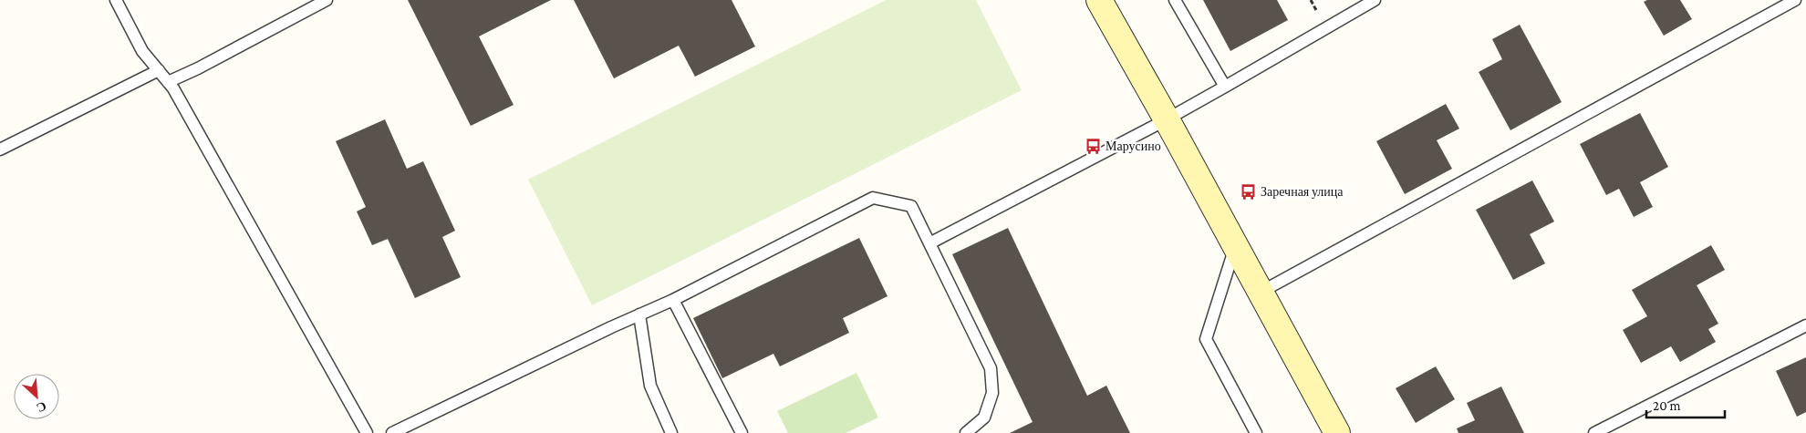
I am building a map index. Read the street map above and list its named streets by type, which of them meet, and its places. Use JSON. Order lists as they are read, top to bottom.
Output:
{
  "places": {
    "bus stop": ["Марусино", "Заречная улица"]
  },
  "scale_bar": "20 m",
  "north": "bottom right"
}
